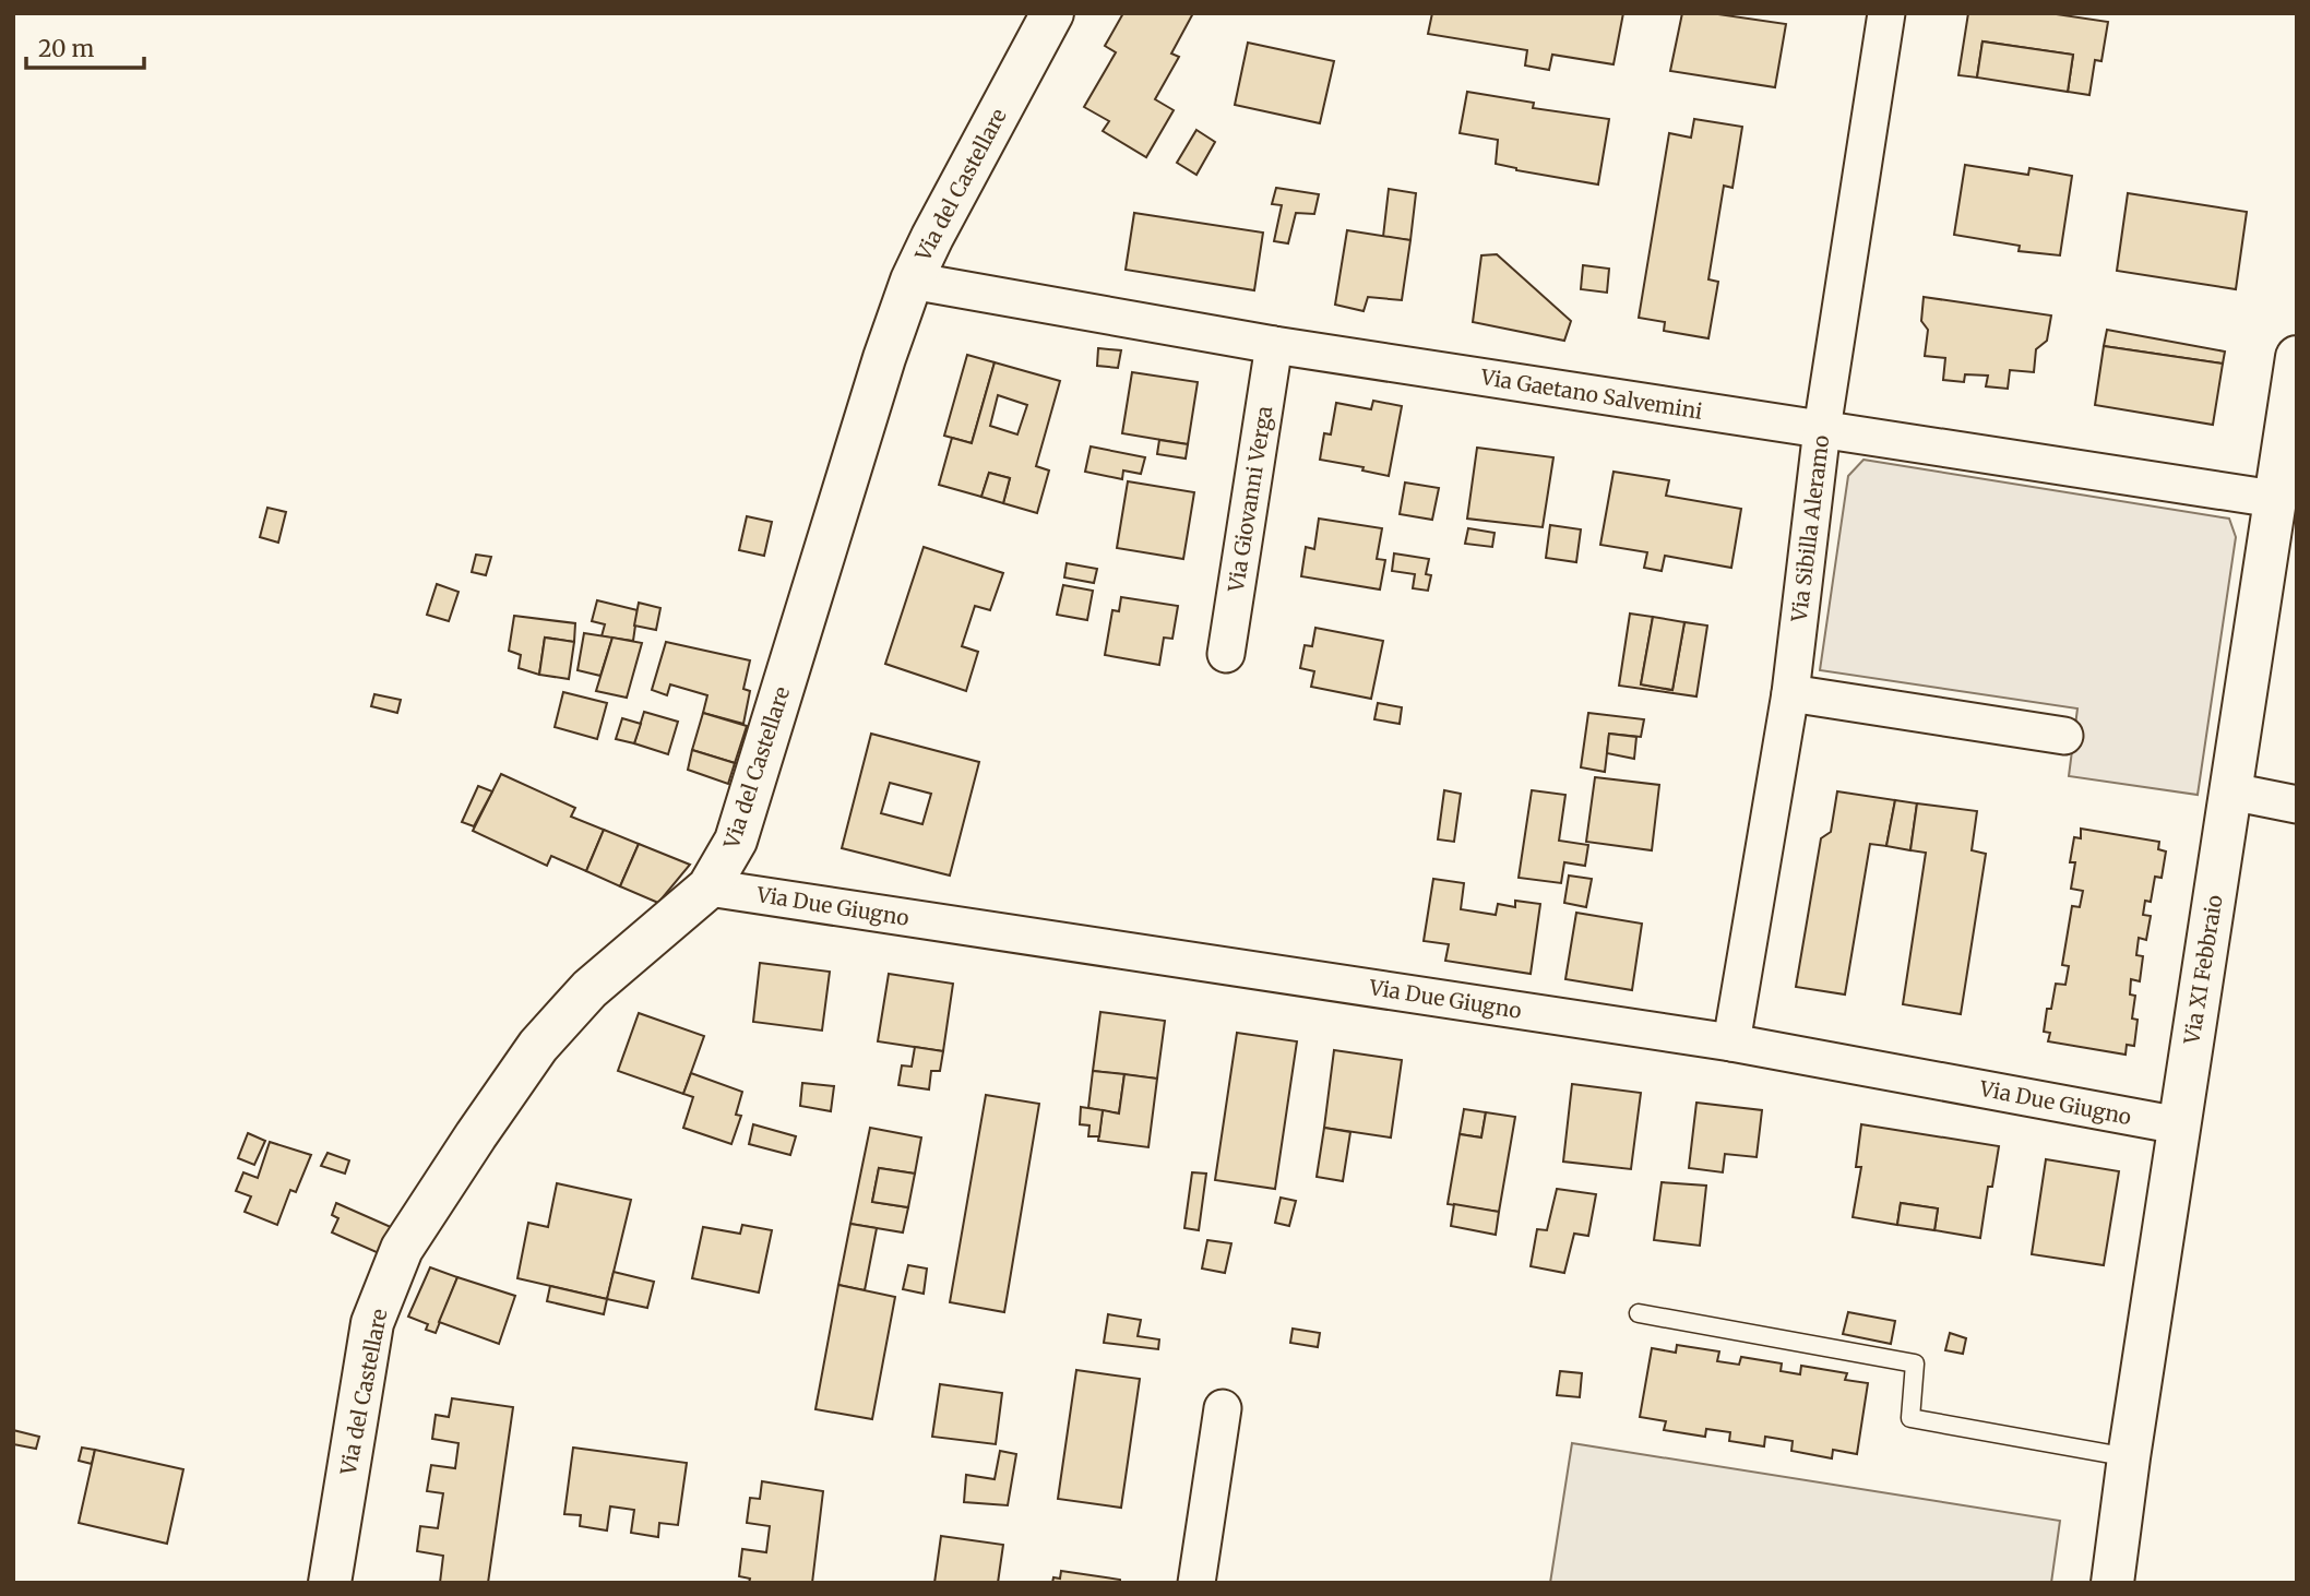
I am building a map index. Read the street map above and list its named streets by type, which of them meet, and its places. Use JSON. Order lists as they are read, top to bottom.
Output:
{
  "streets": {
    "street": [
      "Via del Castellare",
      "Via Gaetano Salvemini",
      "Via Giovanni Verga",
      "Via Sibilla Aleramo",
      "Via Due Giugno",
      "Via XI Febbraio"
    ]
  },
  "crossings": [
    ["Via del Castellare", "Via Gaetano Salvemini"],
    ["Via del Castellare", "Via Due Giugno"],
    ["Via Gaetano Salvemini", "Via Giovanni Verga"],
    ["Via Gaetano Salvemini", "Via Sibilla Aleramo"],
    ["Via Gaetano Salvemini", "Via XI Febbraio"],
    ["Via Sibilla Aleramo", "Via Due Giugno"],
    ["Via Due Giugno", "Via XI Febbraio"]
  ],
  "scale_bar": "20 m"
}
